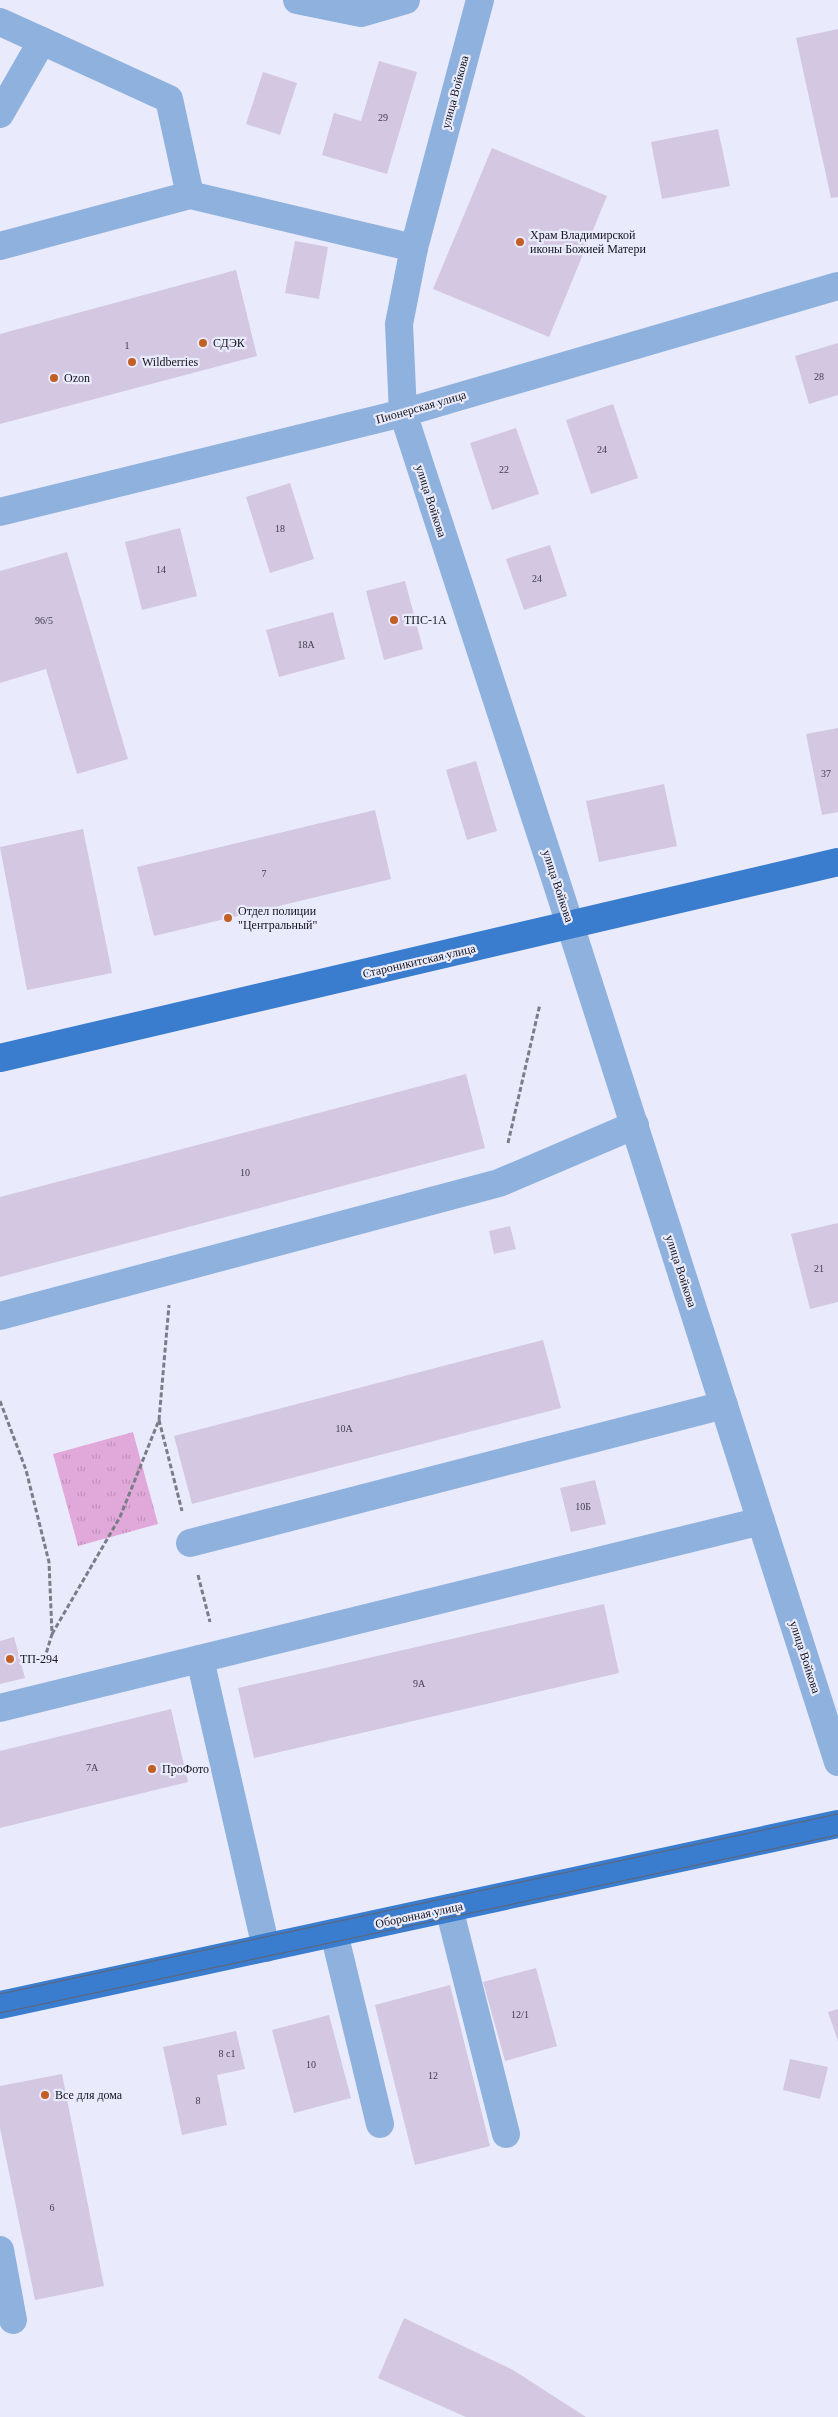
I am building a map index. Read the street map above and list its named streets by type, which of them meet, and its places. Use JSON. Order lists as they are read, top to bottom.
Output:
{
  "streets": {
    "main road": ["Староникитская улица", "Оборонная улица"],
    "street": ["улица Войкова", "Пионерская улица"]
  },
  "crossings": [
    ["улица Войкова", "Пионерская улица"],
    ["улица Войкова", "Староникитская улица"]
  ],
  "places": [
    "Храм Владимирской иконы Божией Матери",
    "СДЭК",
    "Wildberries",
    "Ozon",
    "ТПС-1А",
    "Отдел полиции \"Центральный\"",
    "ТП-294",
    "ПроФото",
    "Все для дома"
  ],
  "house_numbers": [
    "29",
    "1",
    "28",
    "24",
    "22",
    "18",
    "14",
    "24",
    "96/5",
    "18А",
    "37",
    "7",
    "10",
    "21",
    "10А",
    "10Б",
    "9А",
    "7А",
    "12/1",
    "8 с1",
    "10",
    "12",
    "8",
    "6"
  ]
}
